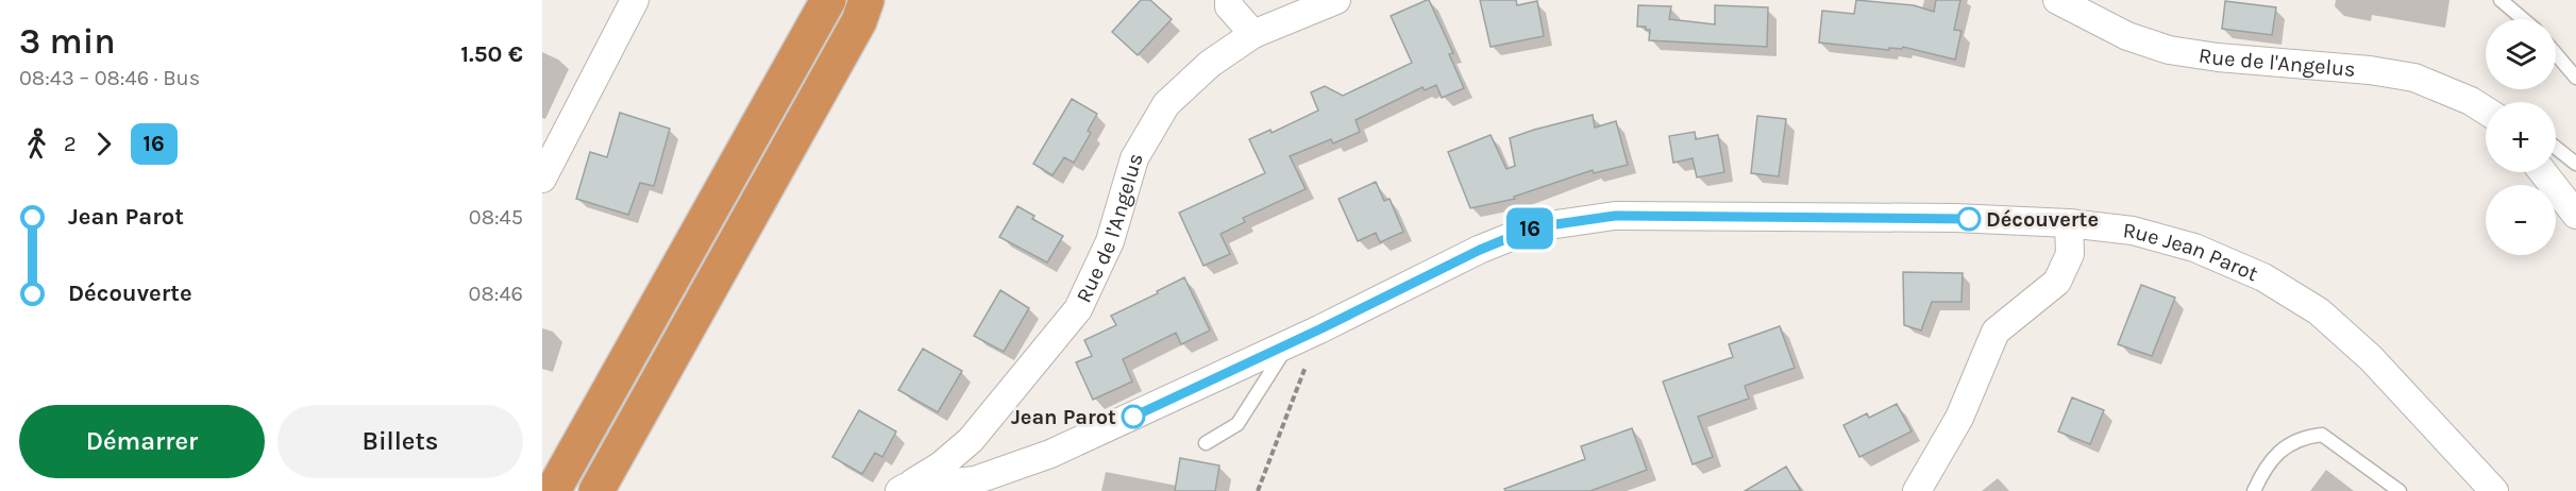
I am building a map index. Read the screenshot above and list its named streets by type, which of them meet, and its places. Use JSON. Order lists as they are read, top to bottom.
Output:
{
  "streets": {
    "street": ["Rue de l'Angelus", "Rue Jean Parot"]
  },
  "crossings": [
    ["Rue de l'Angelus", "Rue Jean Parot"]
  ],
  "places": ["Découverte", "Jean Parot"],
  "lines": ["bus line 16"],
  "page": {
    "heading": ["3 min", "08:43 – 08:46 · Bus", "1.50 €"],
    "on_map": "16",
    "map_buttons": ["+", "−"],
    "legs": ["2", "16"],
    "list": [
      {
        "name": "Jean Parot",
        "value": "08:45"
      },
      {
        "name": "Découverte",
        "value": "08:46"
      }
    ],
    "buttons": ["Démarrer", "Billets"]
  }
}
